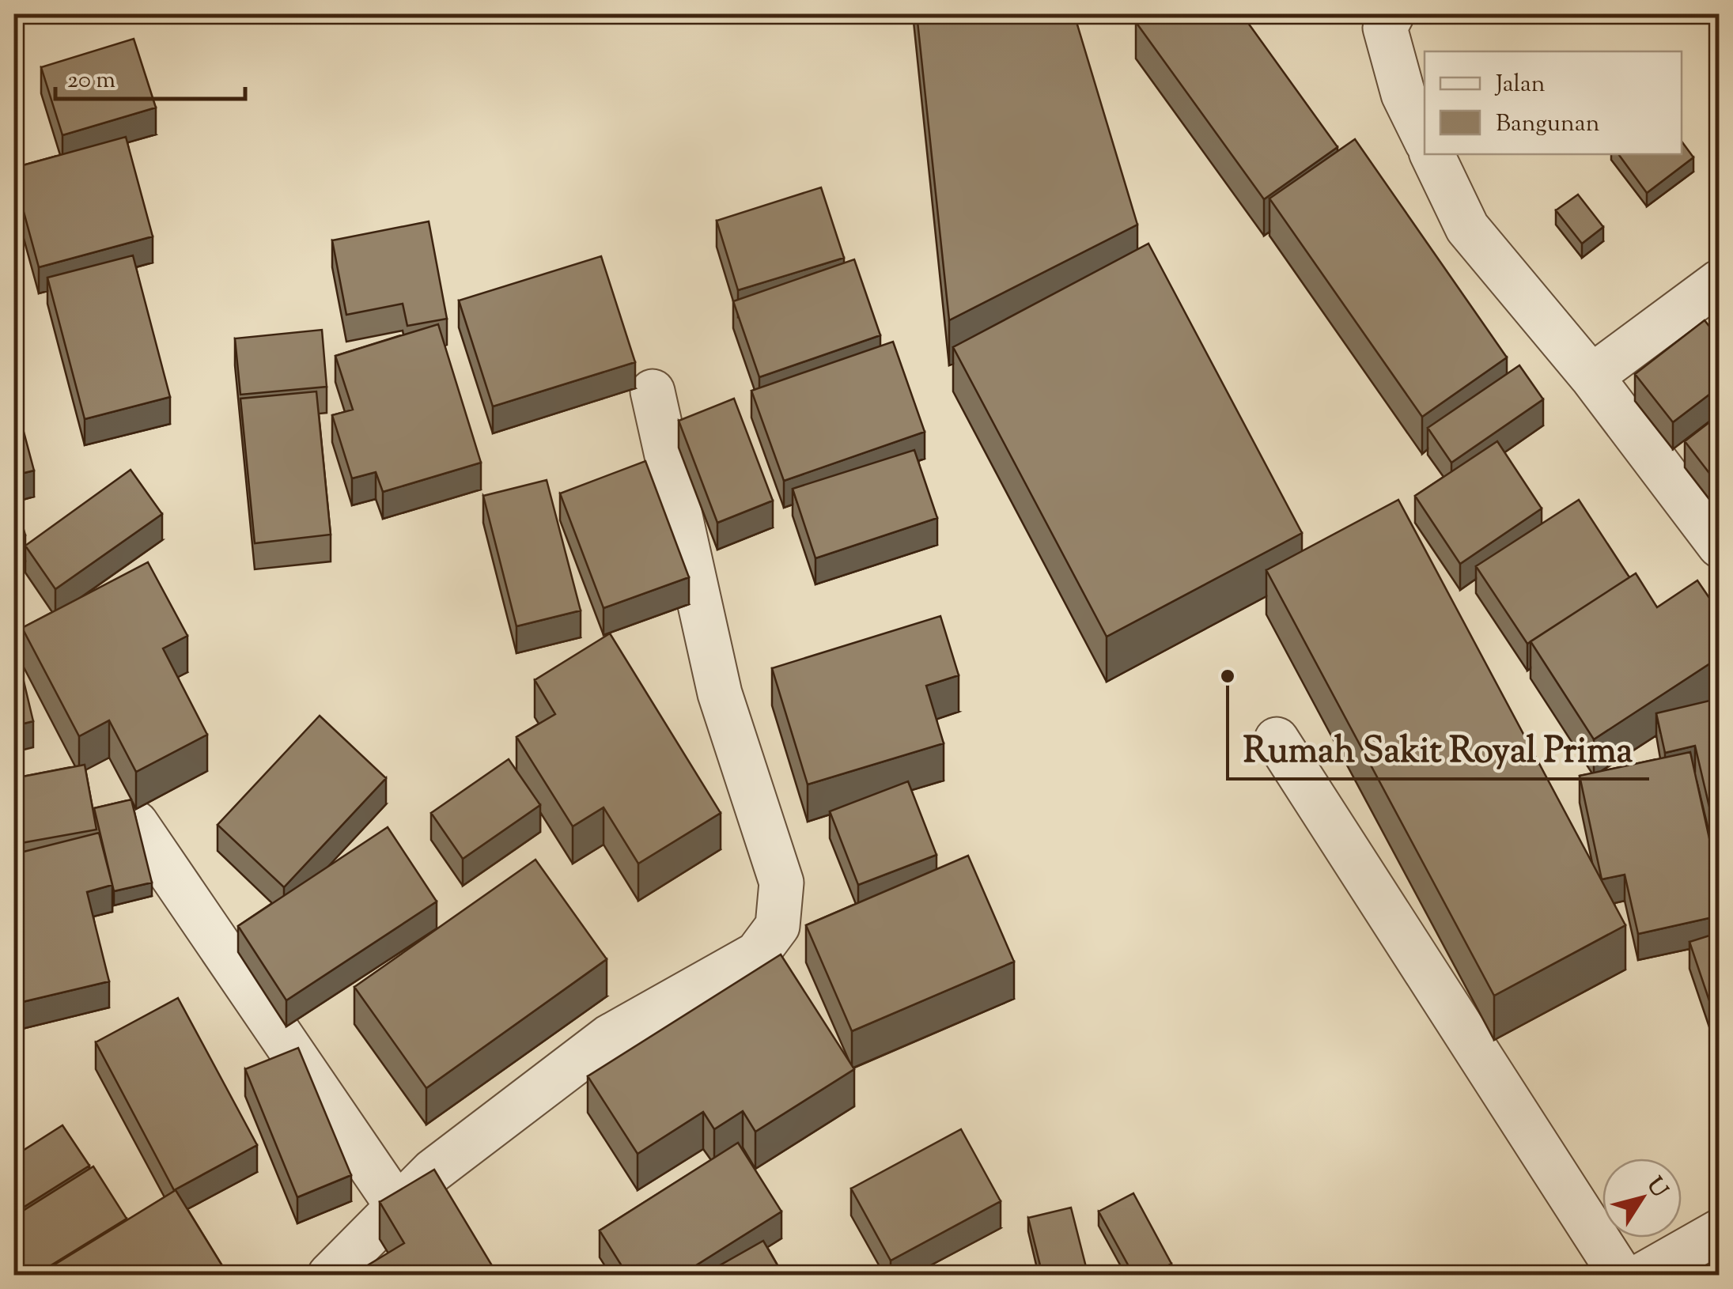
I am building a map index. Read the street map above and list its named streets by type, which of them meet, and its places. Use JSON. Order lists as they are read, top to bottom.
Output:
{
  "places": ["Rumah Sakit Royal Prima"],
  "legend": ["Jalan", "Bangunan"],
  "scale_bar": "20 m",
  "north": "top right"
}
